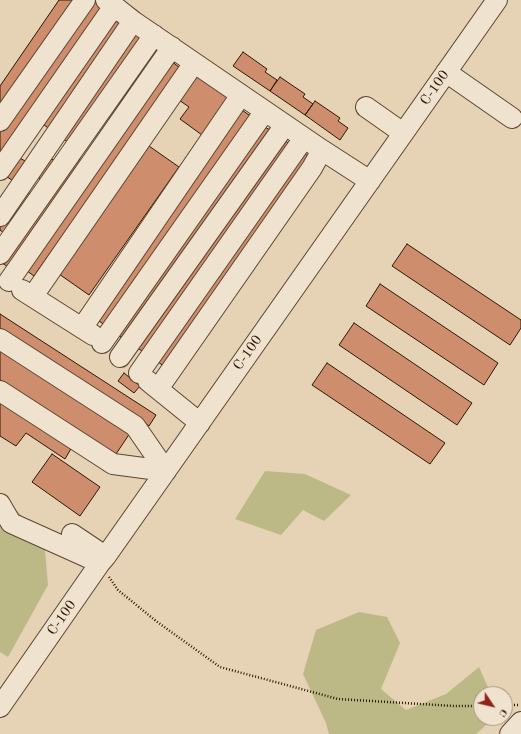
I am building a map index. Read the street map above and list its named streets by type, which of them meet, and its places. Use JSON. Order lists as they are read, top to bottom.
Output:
{
  "streets": {
    "street": ["С-100"]
  },
  "north": "bottom right"
}
